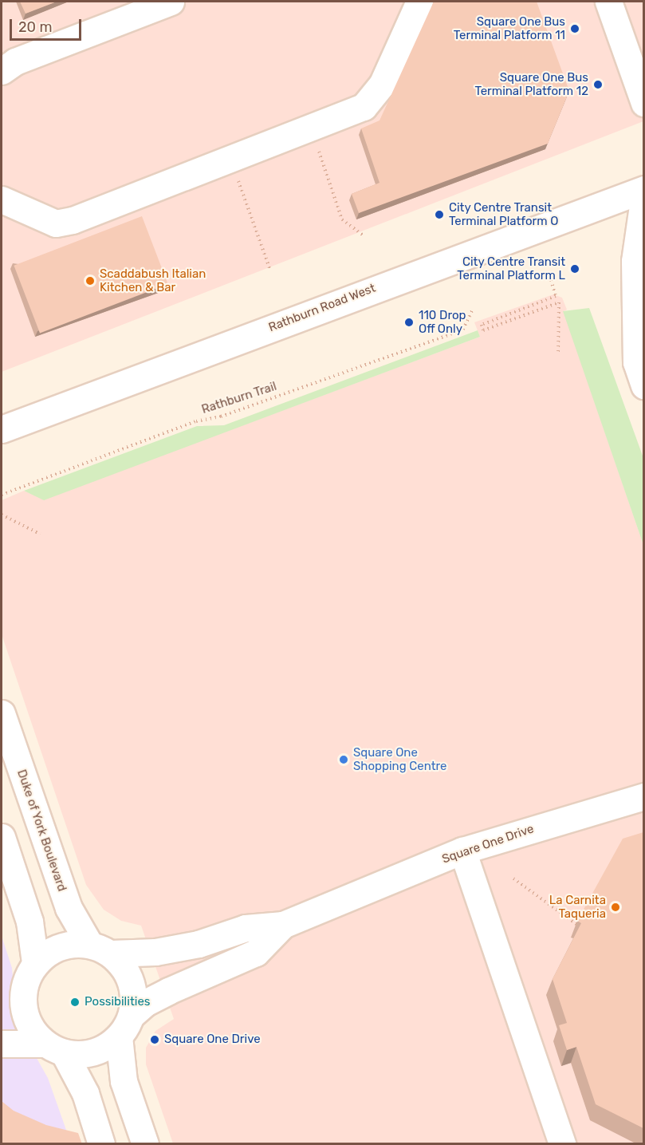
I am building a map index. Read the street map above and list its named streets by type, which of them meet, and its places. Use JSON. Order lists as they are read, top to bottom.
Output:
{
  "streets": {
    "street": ["Rathburn Road West", "Duke of York Boulevard", "Square One Drive"],
    "path": ["Rathburn Trail"]
  },
  "crossings": [
    ["Duke of York Boulevard", "Square One Drive"]
  ],
  "places": [
    "Square One Bus Terminal Platform 11",
    "Square One Bus Terminal Platform 12",
    "City Centre Transit Terminal Platform O",
    "City Centre Transit Terminal Platform L",
    "Scaddabush Italian Kitchen & Bar",
    "110 Drop Off Only",
    "Square One Shopping Centre",
    "La Carnita Taqueria",
    "Possibilities",
    "Square One Drive"
  ],
  "scale_bar": "20 m"
}
